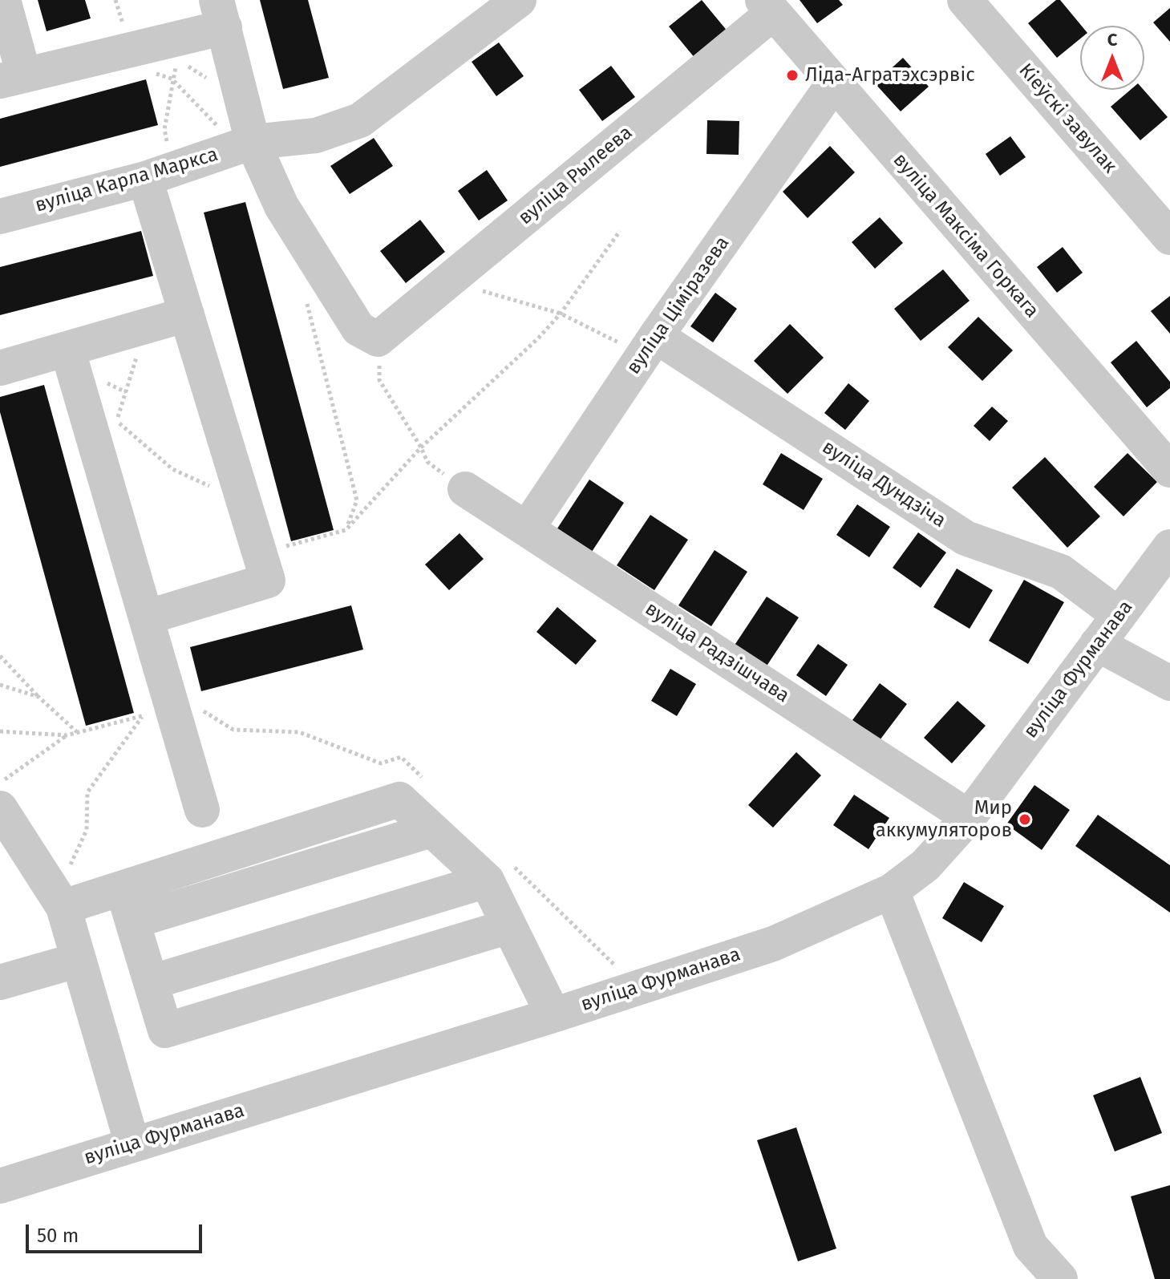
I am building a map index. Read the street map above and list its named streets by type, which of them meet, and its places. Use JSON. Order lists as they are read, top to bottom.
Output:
{
  "streets": {
    "street": [
      "Кіеўскі завулак",
      "вуліца Рылеева",
      "вуліца Карла Маркса",
      "вуліца Максіма Горкага",
      "вуліца Ціміразева",
      "вуліца Дундзіча",
      "вуліца Радзішчава",
      "вуліца Фурманава"
    ]
  },
  "crossings": [
    ["вуліца Рылеева", "вуліца Максіма Горкага"],
    ["вуліца Максіма Горкага", "вуліца Ціміразева"],
    ["вуліца Ціміразева", "вуліца Дундзіча"],
    ["вуліца Ціміразева", "вуліца Радзішчава"],
    ["вуліца Дундзіча", "вуліца Фурманава"],
    ["вуліца Радзішчава", "вуліца Фурманава"]
  ],
  "places": ["Ліда-Агратэхсэрвіс", "Мир аккумуляторов"],
  "scale_bar": "50 m",
  "north": "top"
}
